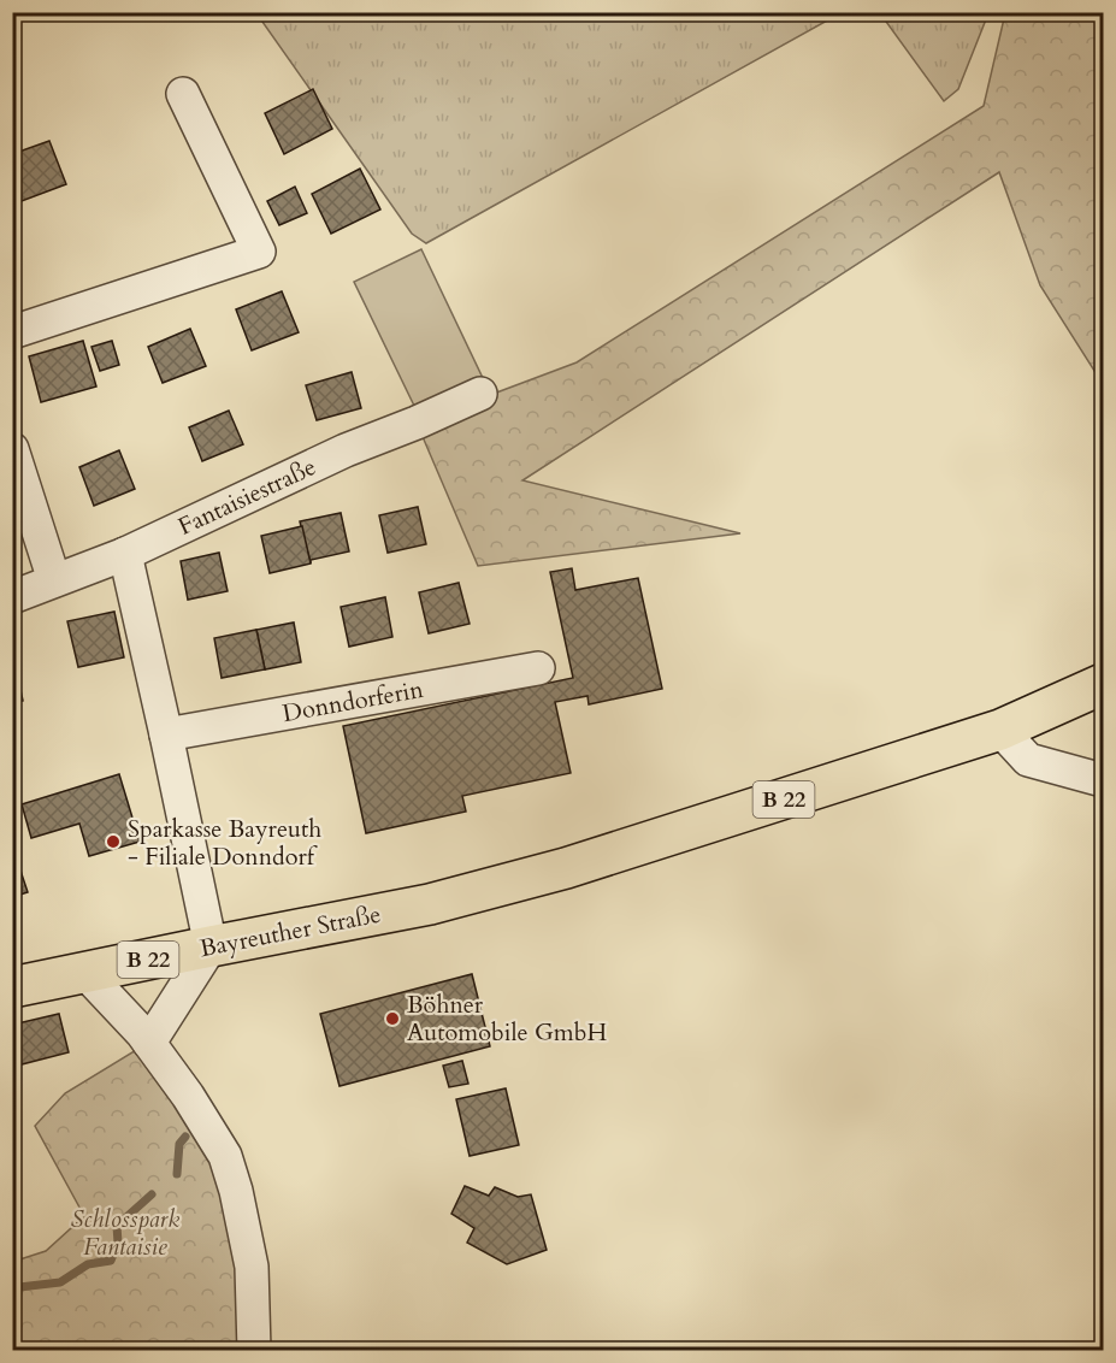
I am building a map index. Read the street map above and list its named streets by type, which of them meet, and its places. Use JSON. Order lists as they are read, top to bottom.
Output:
{
  "streets": {
    "main road": ["B 22", "Bayreuther Straße"],
    "street": ["Fantaisiestraße", "Donndorferin"]
  },
  "crossings": [
    ["B 22", "Bayreuther Straße"]
  ],
  "parks": ["Schlosspark Fantaisie"],
  "places": ["Sparkasse Bayreuth - Filiale Donndorf", "Böhner Automobile GmbH"]
}
